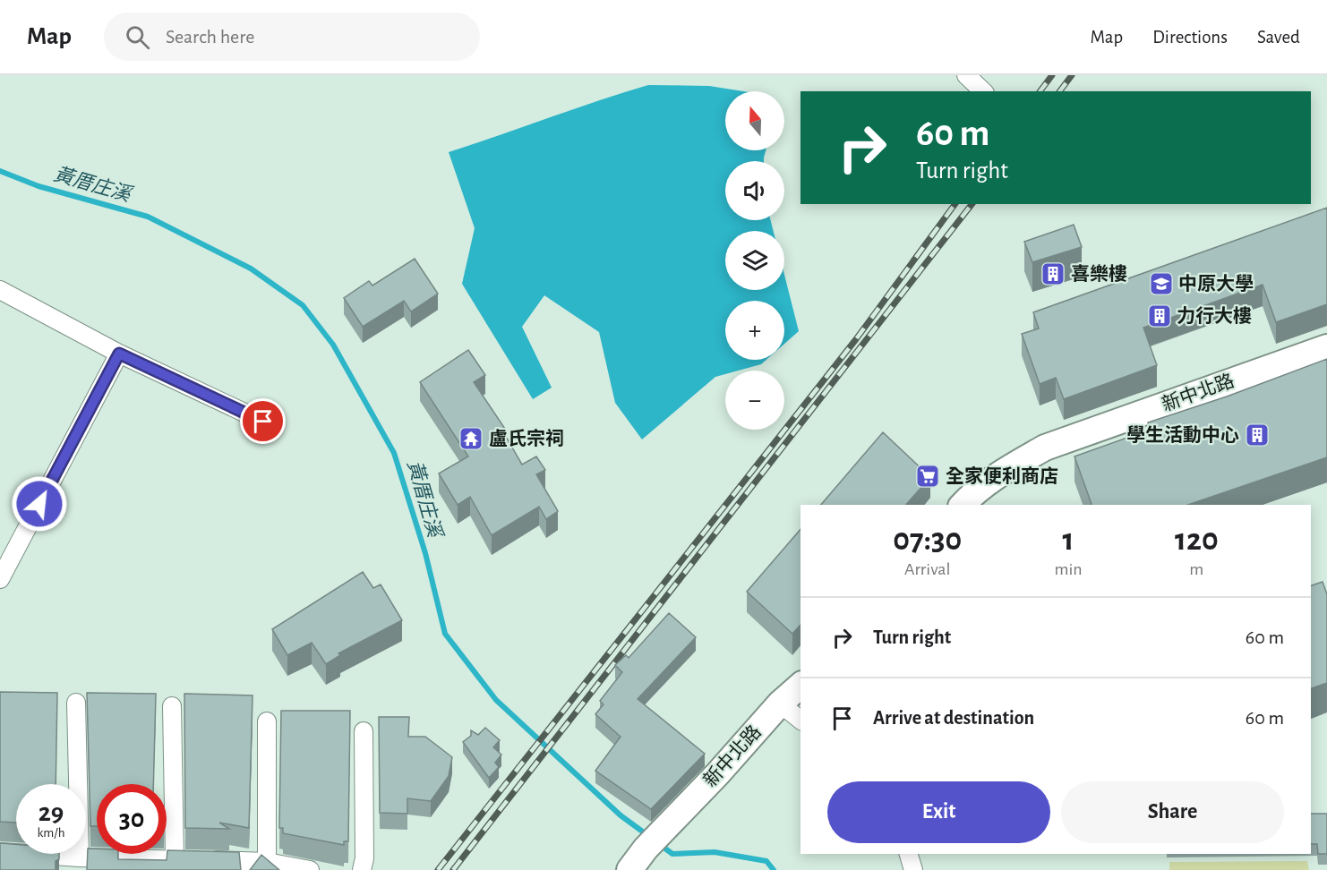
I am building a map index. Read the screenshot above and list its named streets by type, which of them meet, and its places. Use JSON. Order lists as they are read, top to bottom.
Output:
{
  "streets": {
    "street": ["新中北路"]
  },
  "water": ["黃厝庄溪"],
  "places": {
    "building": ["喜樂樓", "力行大樓", "學生活動中心"],
    "school or university": ["中原大學"],
    "temple": ["盧氏宗祠"],
    "supermarket": ["全家便利商店"]
  },
  "north": "top",
  "page": {
    "header": "Map",
    "search": "Search here",
    "nav": ["Map", "Directions", "Saved"],
    "map_buttons": ["+", "−"],
    "turn": ["60 m", "Turn right"],
    "eta": [
      "07:30",
      "Arrival",
      "1",
      "min",
      "120",
      "m"
    ],
    "list": [
      {
        "name": "Turn right",
        "value": "60 m"
      },
      {
        "name": "Arrive at destination",
        "value": "60 m"
      }
    ],
    "buttons": ["Exit", "Share"],
    "speed": "29 km/h",
    "limit": "30"
  }
}
